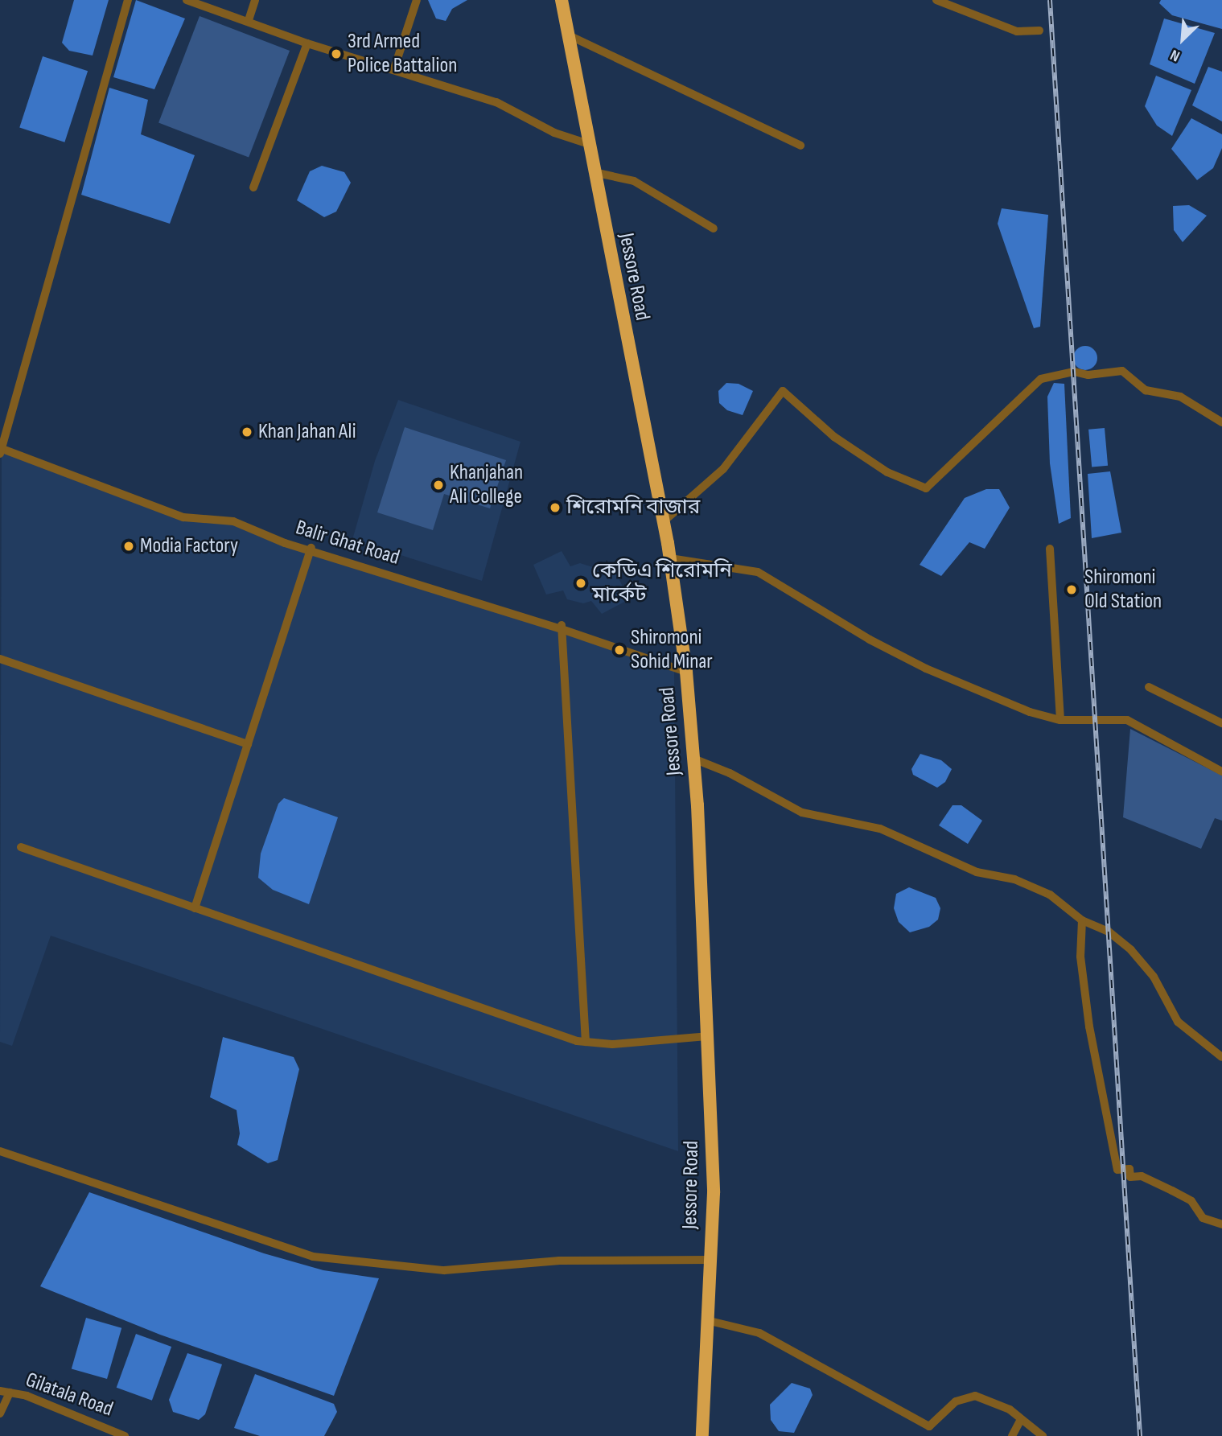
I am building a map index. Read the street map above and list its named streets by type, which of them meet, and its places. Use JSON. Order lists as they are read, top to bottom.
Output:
{
  "streets": {
    "highway": ["Jessore Road"],
    "street": ["Balir Ghat Road", "Gilatala Road"]
  },
  "crossings": [
    ["Jessore Road", "Balir Ghat Road"]
  ],
  "places": [
    "3rd Armed Police Battalion",
    "Khan Jahan Ali",
    "Khanjahan Ali College",
    "শিরোমনি বাজার",
    "Modia Factory",
    "কেডিএ শিরোমনি মার্কেট",
    "Shiromoni Old Station",
    "Shiromoni Sohid Minar"
  ],
  "north": "bottom left"
}
